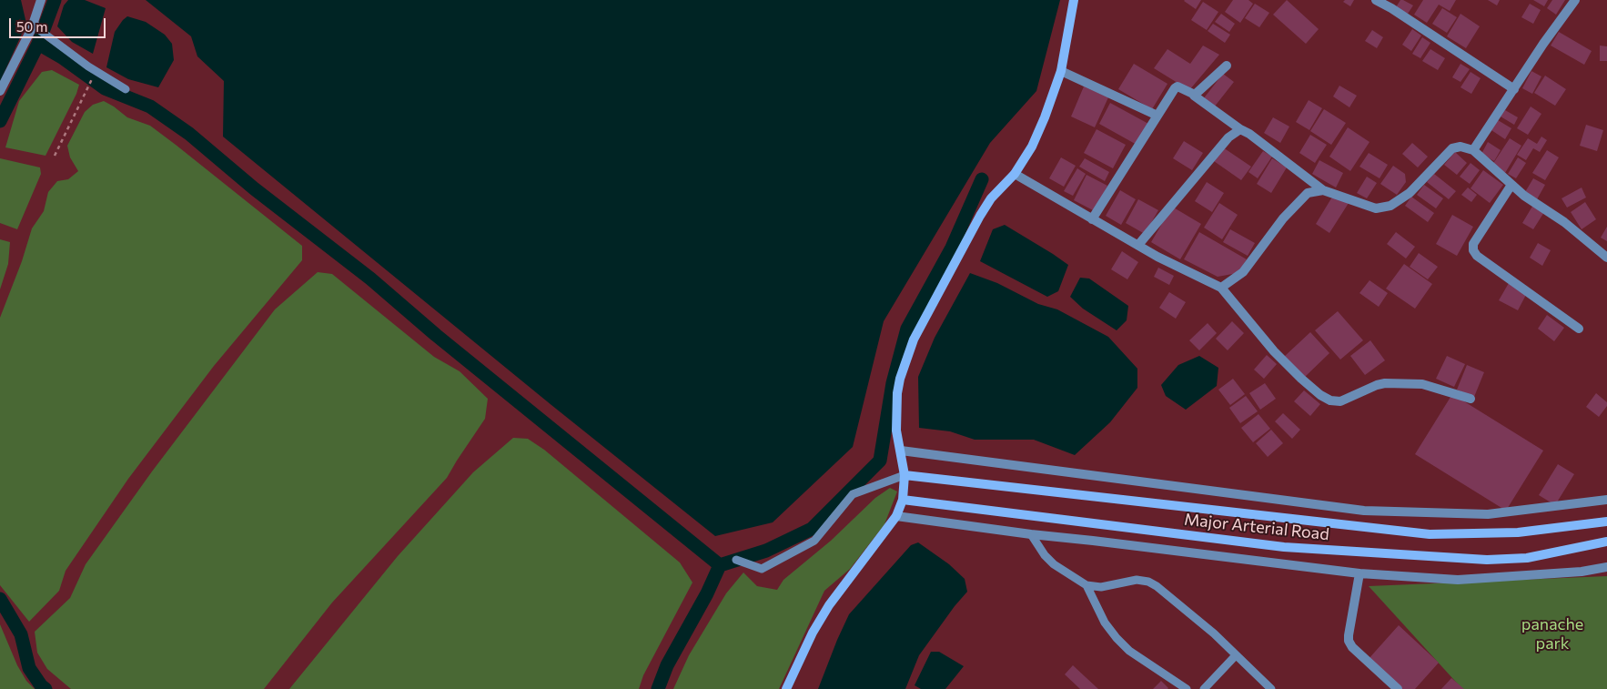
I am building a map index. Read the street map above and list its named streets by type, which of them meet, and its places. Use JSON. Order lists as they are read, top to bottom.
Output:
{
  "streets": {
    "street": ["Major Arterial Road"]
  },
  "parks": ["panache park"],
  "scale_bar": "50 m"
}
